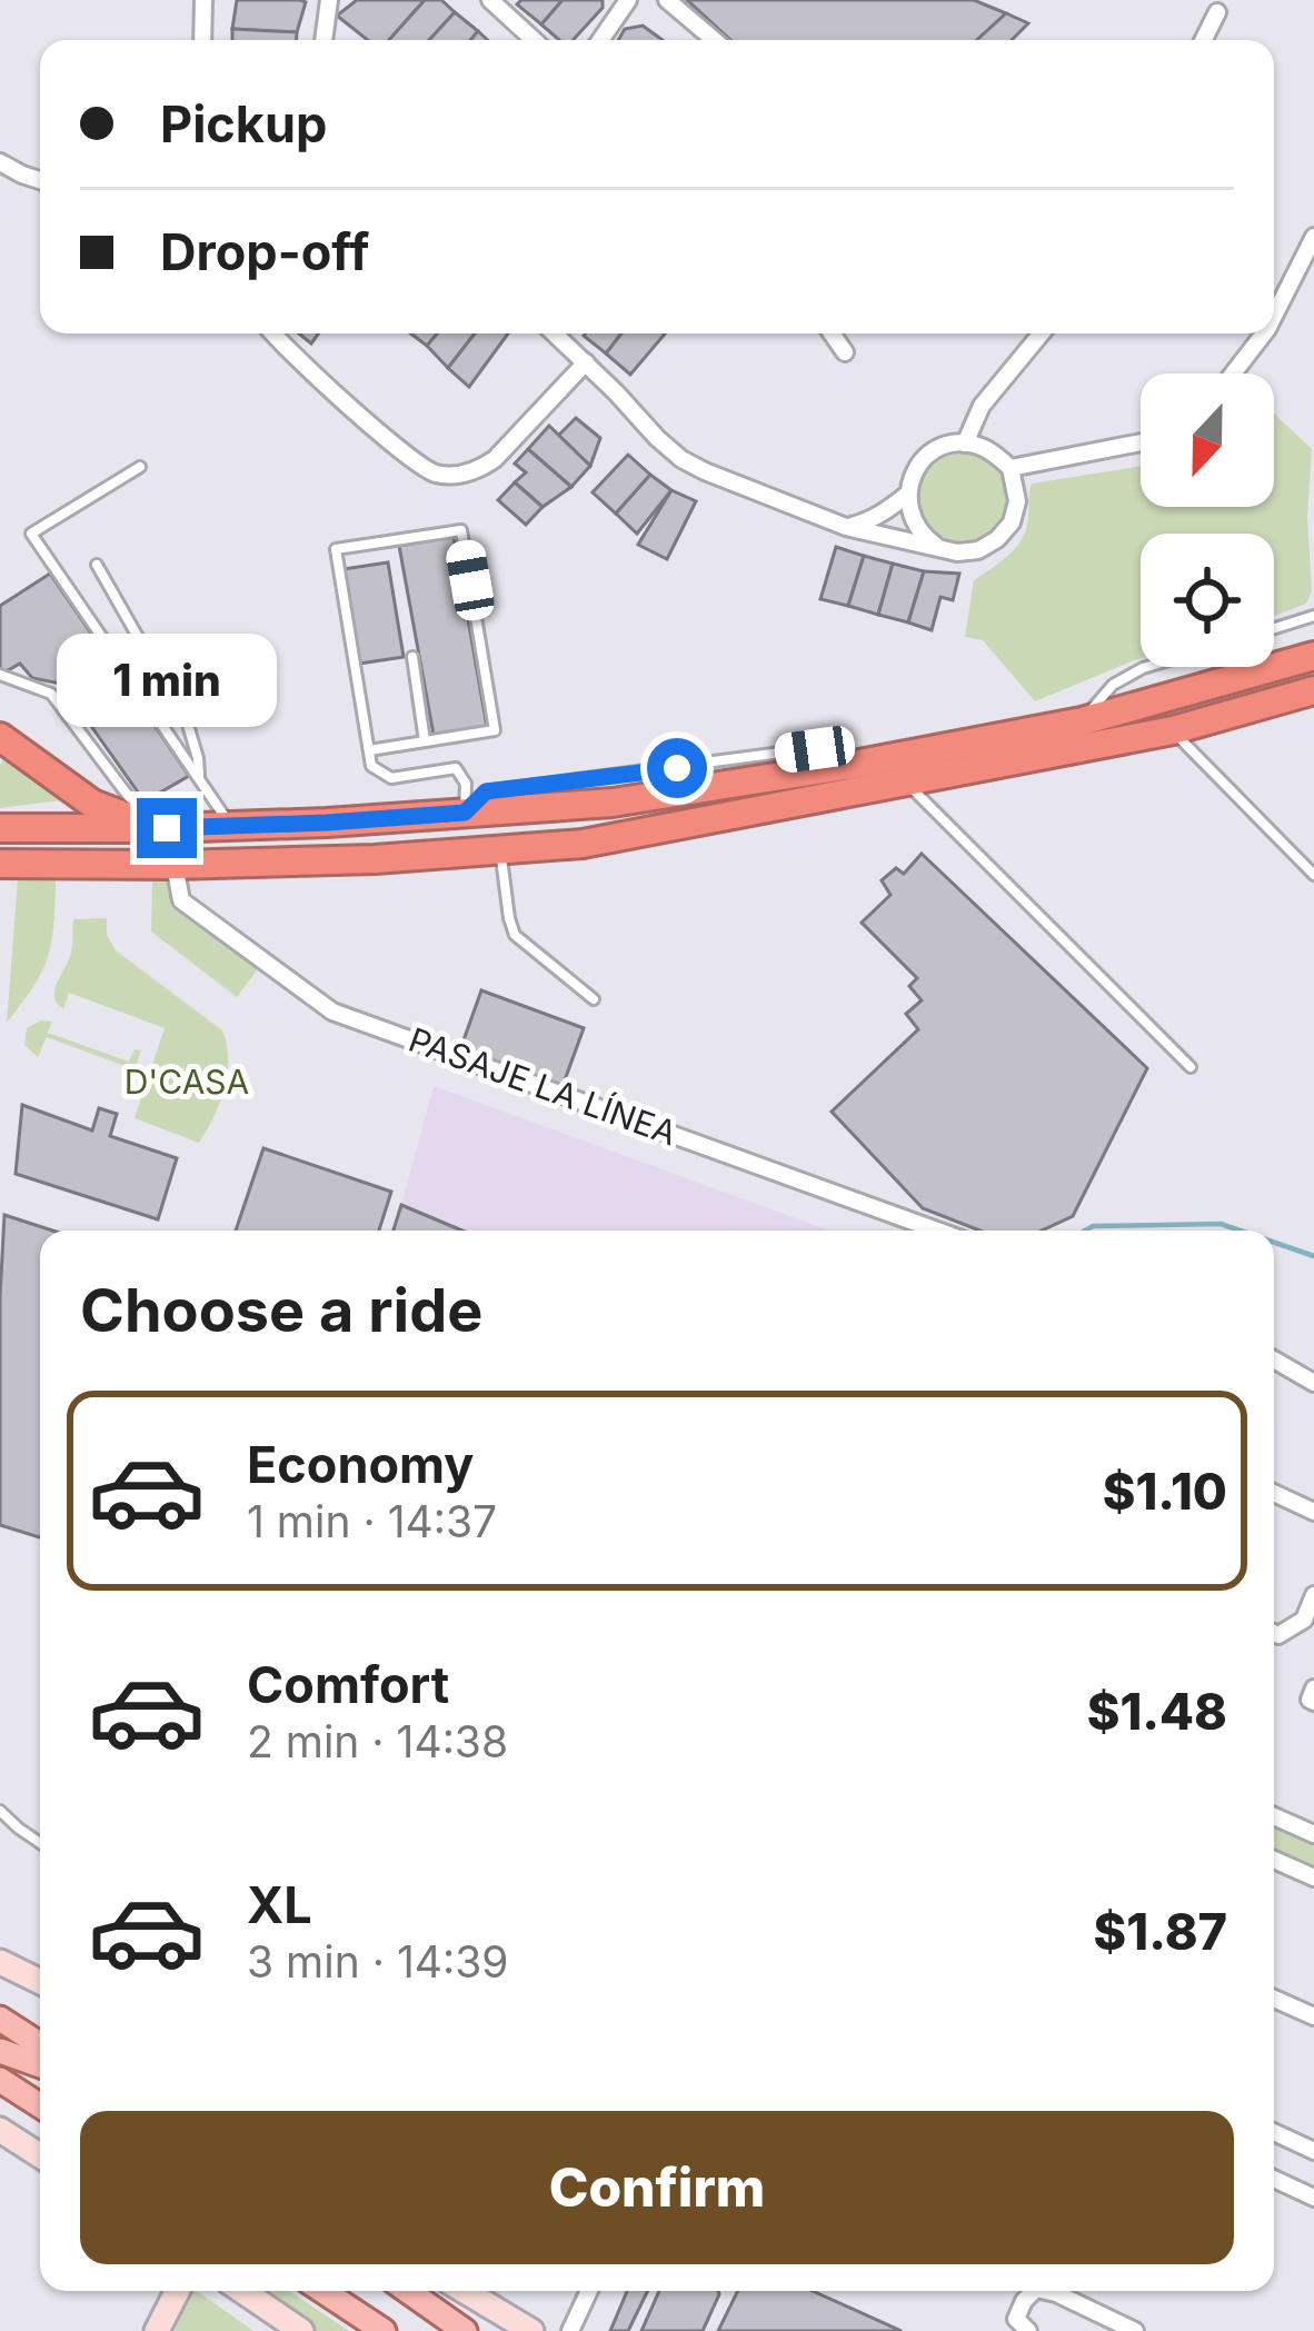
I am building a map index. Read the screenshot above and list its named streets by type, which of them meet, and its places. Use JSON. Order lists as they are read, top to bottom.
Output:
{
  "streets": {
    "street": ["PASAJE LA LÍNEA"]
  },
  "parks": ["D'CASA"],
  "north": "bottom",
  "page": {
    "banner": ["Pickup", "Drop-off"],
    "bubble": "1 min",
    "heading": "Choose a ride",
    "list": [
      {
        "name": "Economy",
        "note": "1 min · 14:37",
        "value": "$1.10"
      },
      {
        "name": "Comfort",
        "note": "2 min · 14:38",
        "value": "$1.48"
      },
      {
        "name": "XL",
        "note": "3 min · 14:39",
        "value": "$1.87"
      }
    ],
    "buttons": "Confirm"
  }
}
